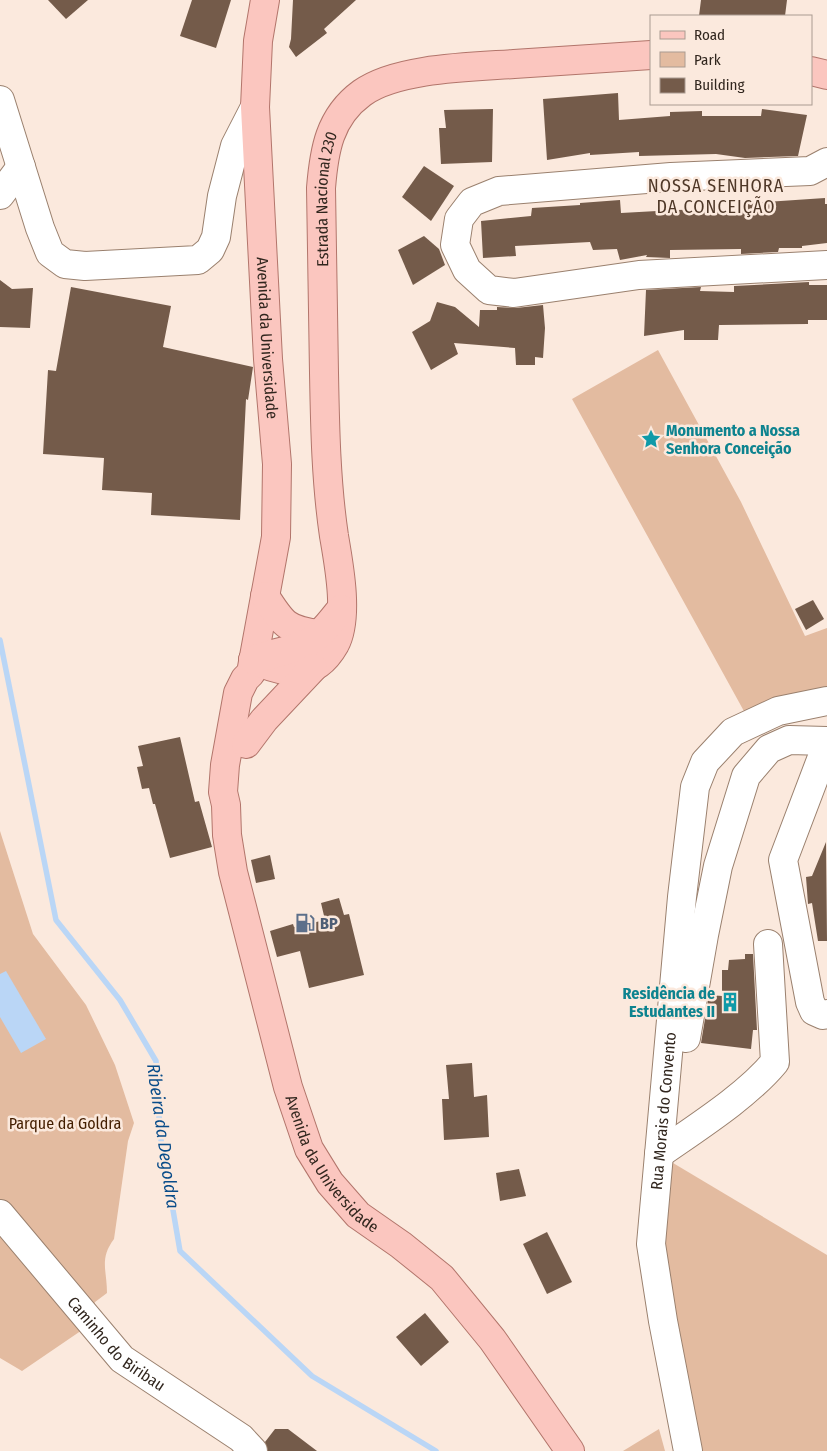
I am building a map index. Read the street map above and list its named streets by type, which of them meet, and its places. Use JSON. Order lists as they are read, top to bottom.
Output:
{
  "streets": {
    "main road": ["Estrada Nacional 230", "Avenida da Universidade"],
    "street": ["Rua Morais do Convento", "Caminho do Biribau"]
  },
  "crossings": [
    ["Estrada Nacional 230", "Avenida da Universidade"]
  ],
  "districts": ["NOSSA SENHORA DA CONCEIÇÃO"],
  "water": ["Ribeira da Degoldra"],
  "parks": ["Parque da Goldra"],
  "places": {
    "place": ["Monumento a Nossa Senhora Conceição"],
    "fuel station": ["BP"],
    "building": ["Residência de Estudantes II"]
  },
  "legend": ["Road", "Park", "Building"]
}
